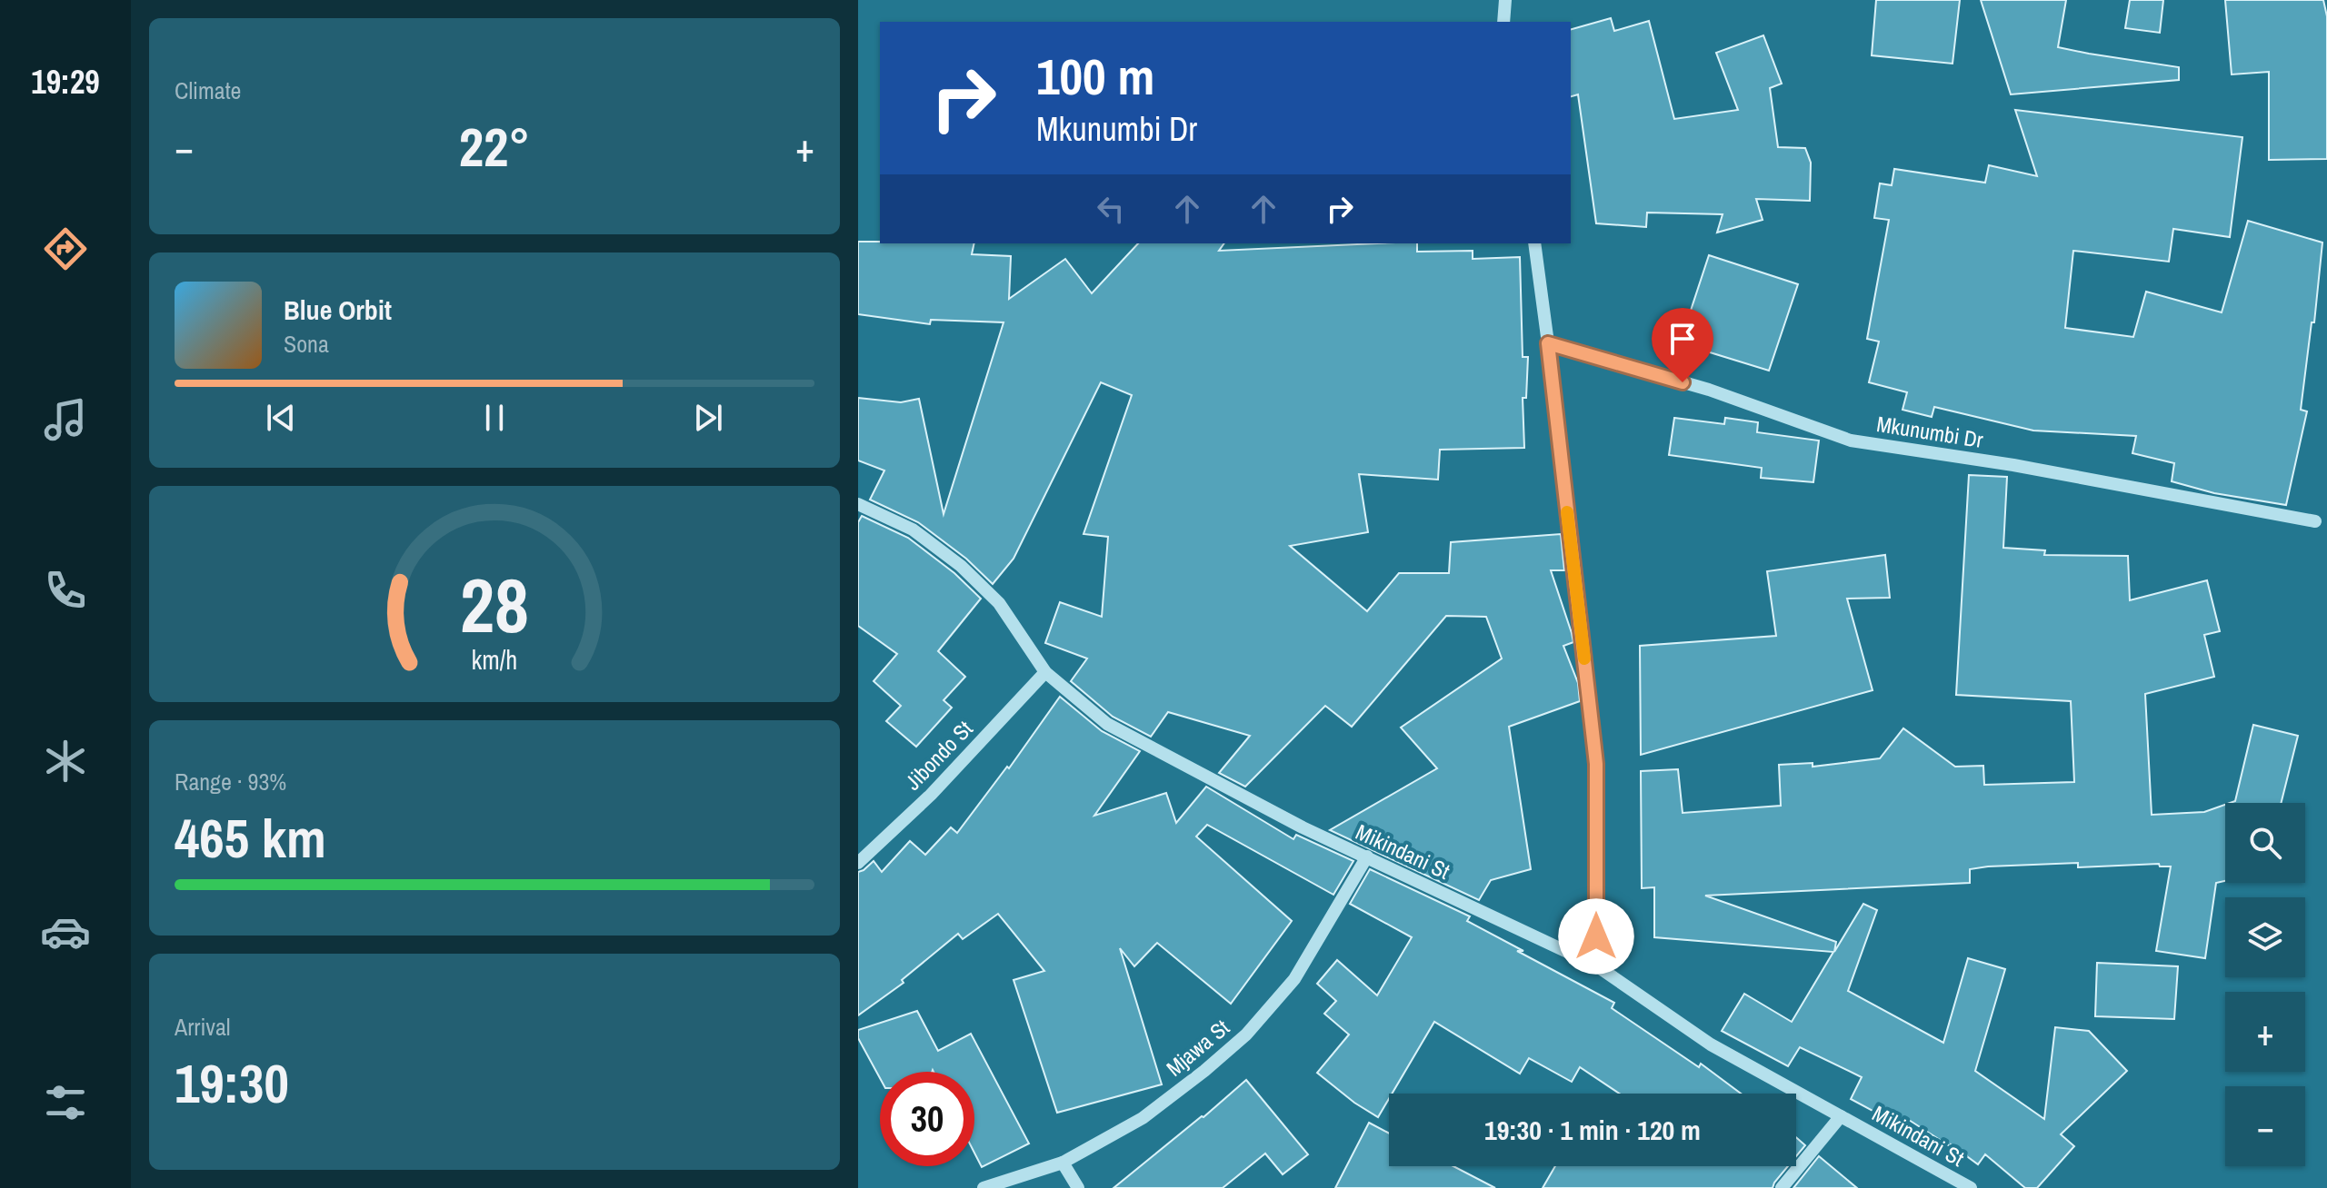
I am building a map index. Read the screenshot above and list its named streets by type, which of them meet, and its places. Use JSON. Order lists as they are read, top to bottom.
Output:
{
  "streets": {
    "street": [
      "Mkunumbi Dr",
      "Jibondo St",
      "Mikindani St",
      "Mjawa St"
    ]
  },
  "crossings": [
    ["Jibondo St", "Mikindani St"],
    ["Mikindani St", "Mjawa St"]
  ],
  "page": {
    "tabs": "19:29",
    "tile": [
      "Climate",
      ["Range · 93%", "465 km"],
      ["Arrival", "19:30"]
    ],
    "turn": ["100 m", "Mkunumbi Dr"],
    "heat": ["−", "22°", "+"],
    "song": ["Blue Orbit", "Sona"],
    "map_buttons": ["+", "−"],
    "limit": "30",
    "trip": "19:30 · 1 min · 120 m",
    "gauge": ["28", "km/h"]
  }
}
